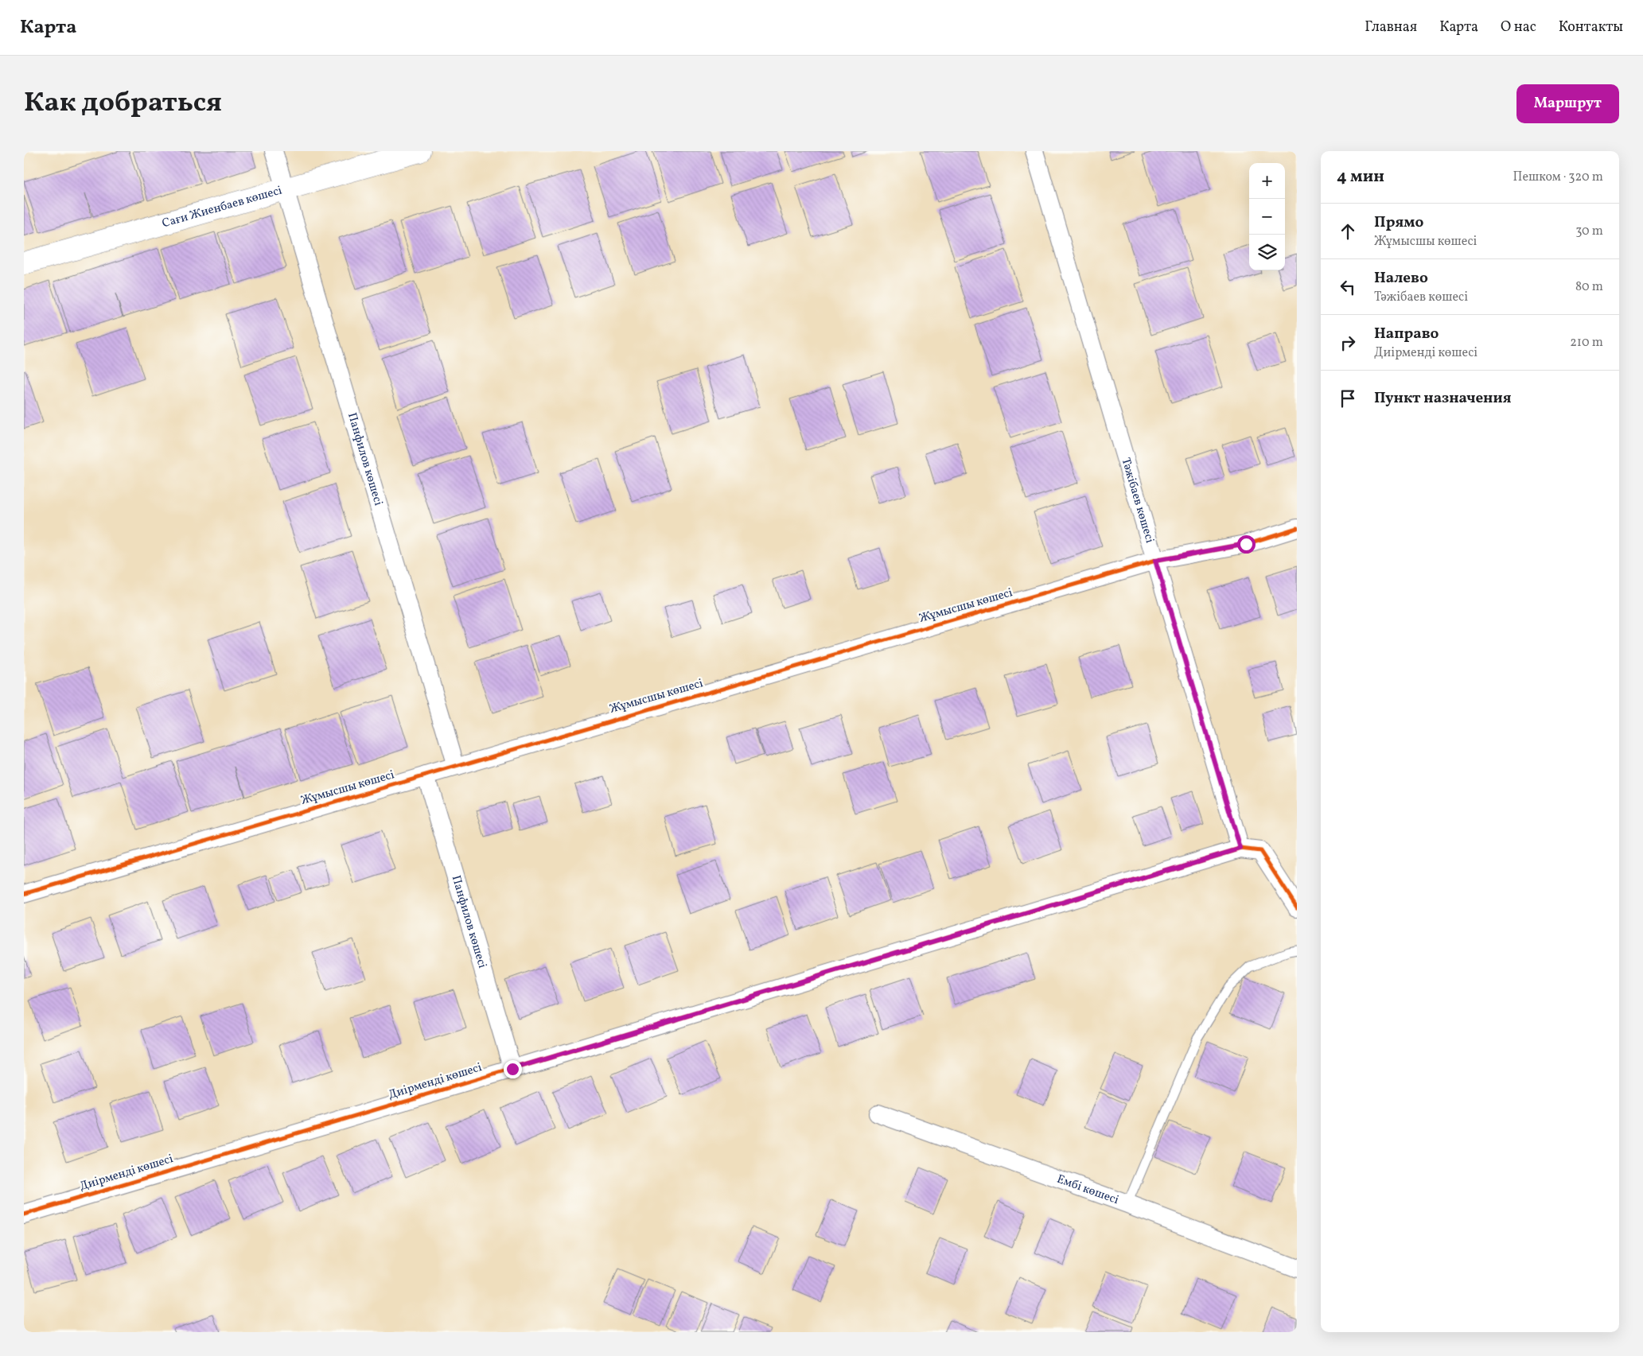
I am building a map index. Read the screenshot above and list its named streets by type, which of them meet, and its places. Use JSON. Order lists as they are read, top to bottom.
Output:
{
  "streets": {
    "main road": ["Сағи Жиенбаев көшесі"],
    "street": [
      "Панфилов көшесі",
      "Тәжібаев көшесі",
      "Жұмысшы көшесі",
      "Диірменді көшесі",
      "Ембі көшесі"
    ]
  },
  "crossings": [
    ["Сағи Жиенбаев көшесі", "Панфилов көшесі"],
    ["Панфилов көшесі", "Жұмысшы көшесі"],
    ["Панфилов көшесі", "Диірменді көшесі"],
    ["Тәжібаев көшесі", "Жұмысшы көшесі"],
    ["Тәжібаев көшесі", "Диірменді көшесі"]
  ],
  "page": {
    "header": "Карта",
    "nav": [
      "Главная",
      "Карта",
      "О нас",
      "Контакты"
    ],
    "title": "Как добраться",
    "buttons": "Маршрут",
    "heading": ["4 мин", "Пешком · 320 m"],
    "map_buttons": ["+", "−"],
    "list": [
      ["Прямо", "Жұмысшы көшесі", "30 m"],
      ["Налево", "Тәжібаев көшесі", "80 m"],
      ["Направо", "Диірменді көшесі", "210 m"],
      "Пункт назначения"
    ]
  }
}
